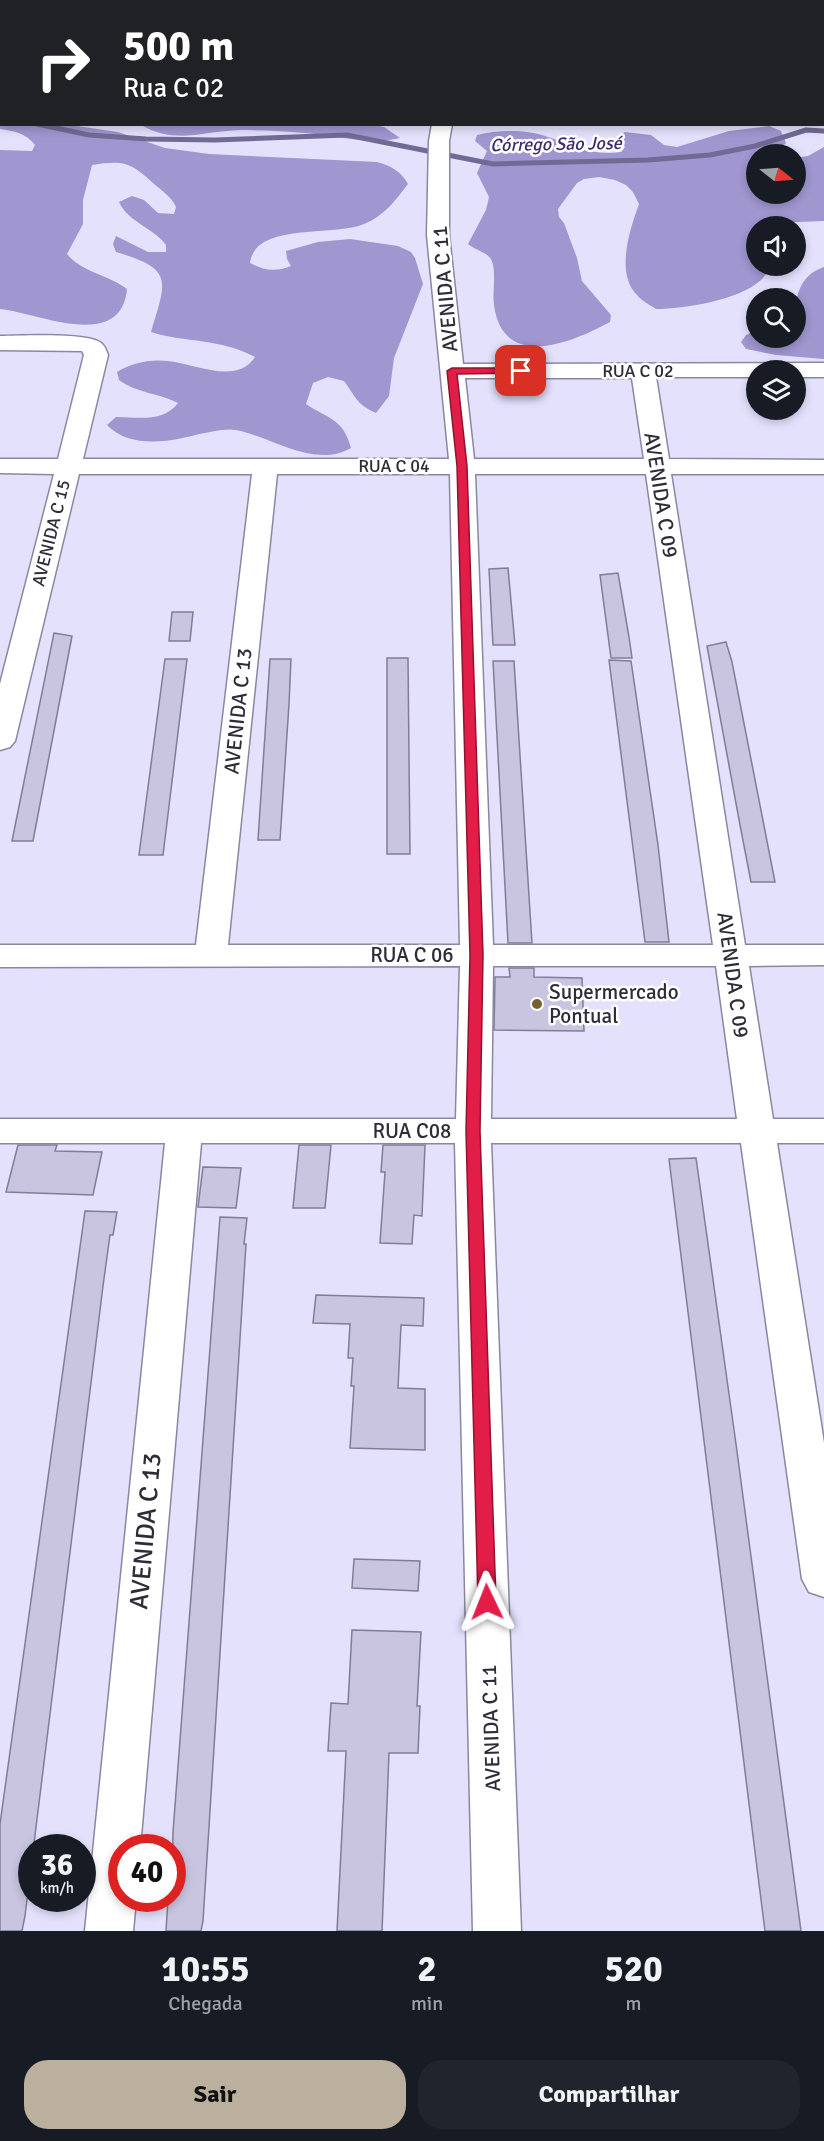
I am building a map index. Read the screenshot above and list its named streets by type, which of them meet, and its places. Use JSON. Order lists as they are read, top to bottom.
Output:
{
  "streets": {
    "street": [
      "AVENIDA C 11",
      "RUA C 02",
      "RUA C 04",
      "AVENIDA C 09",
      "AVENIDA C 15",
      "AVENIDA C 13",
      "RUA C 06",
      "RUA C08"
    ]
  },
  "crossings": [
    ["AVENIDA C 11", "RUA C 02"],
    ["AVENIDA C 11", "RUA C 04"],
    ["AVENIDA C 11", "RUA C 06"],
    ["AVENIDA C 11", "RUA C08"],
    ["RUA C 02", "AVENIDA C 09"],
    ["RUA C 04", "AVENIDA C 09"],
    ["RUA C 04", "AVENIDA C 15"],
    ["RUA C 04", "AVENIDA C 13"],
    ["AVENIDA C 09", "RUA C 06"],
    ["AVENIDA C 09", "RUA C08"],
    ["AVENIDA C 13", "RUA C 06"],
    ["AVENIDA C 13", "RUA C08"]
  ],
  "water": ["Córrego São José"],
  "places": ["Supermercado Pontual"],
  "north": "right",
  "page": {
    "turn": ["500 m", "Rua C 02"],
    "speed": "36 km/h",
    "limit": "40",
    "eta": [
      "10:55",
      "Chegada",
      "2",
      "min",
      "520",
      "m"
    ],
    "buttons": ["Sair", "Compartilhar"]
  }
}
